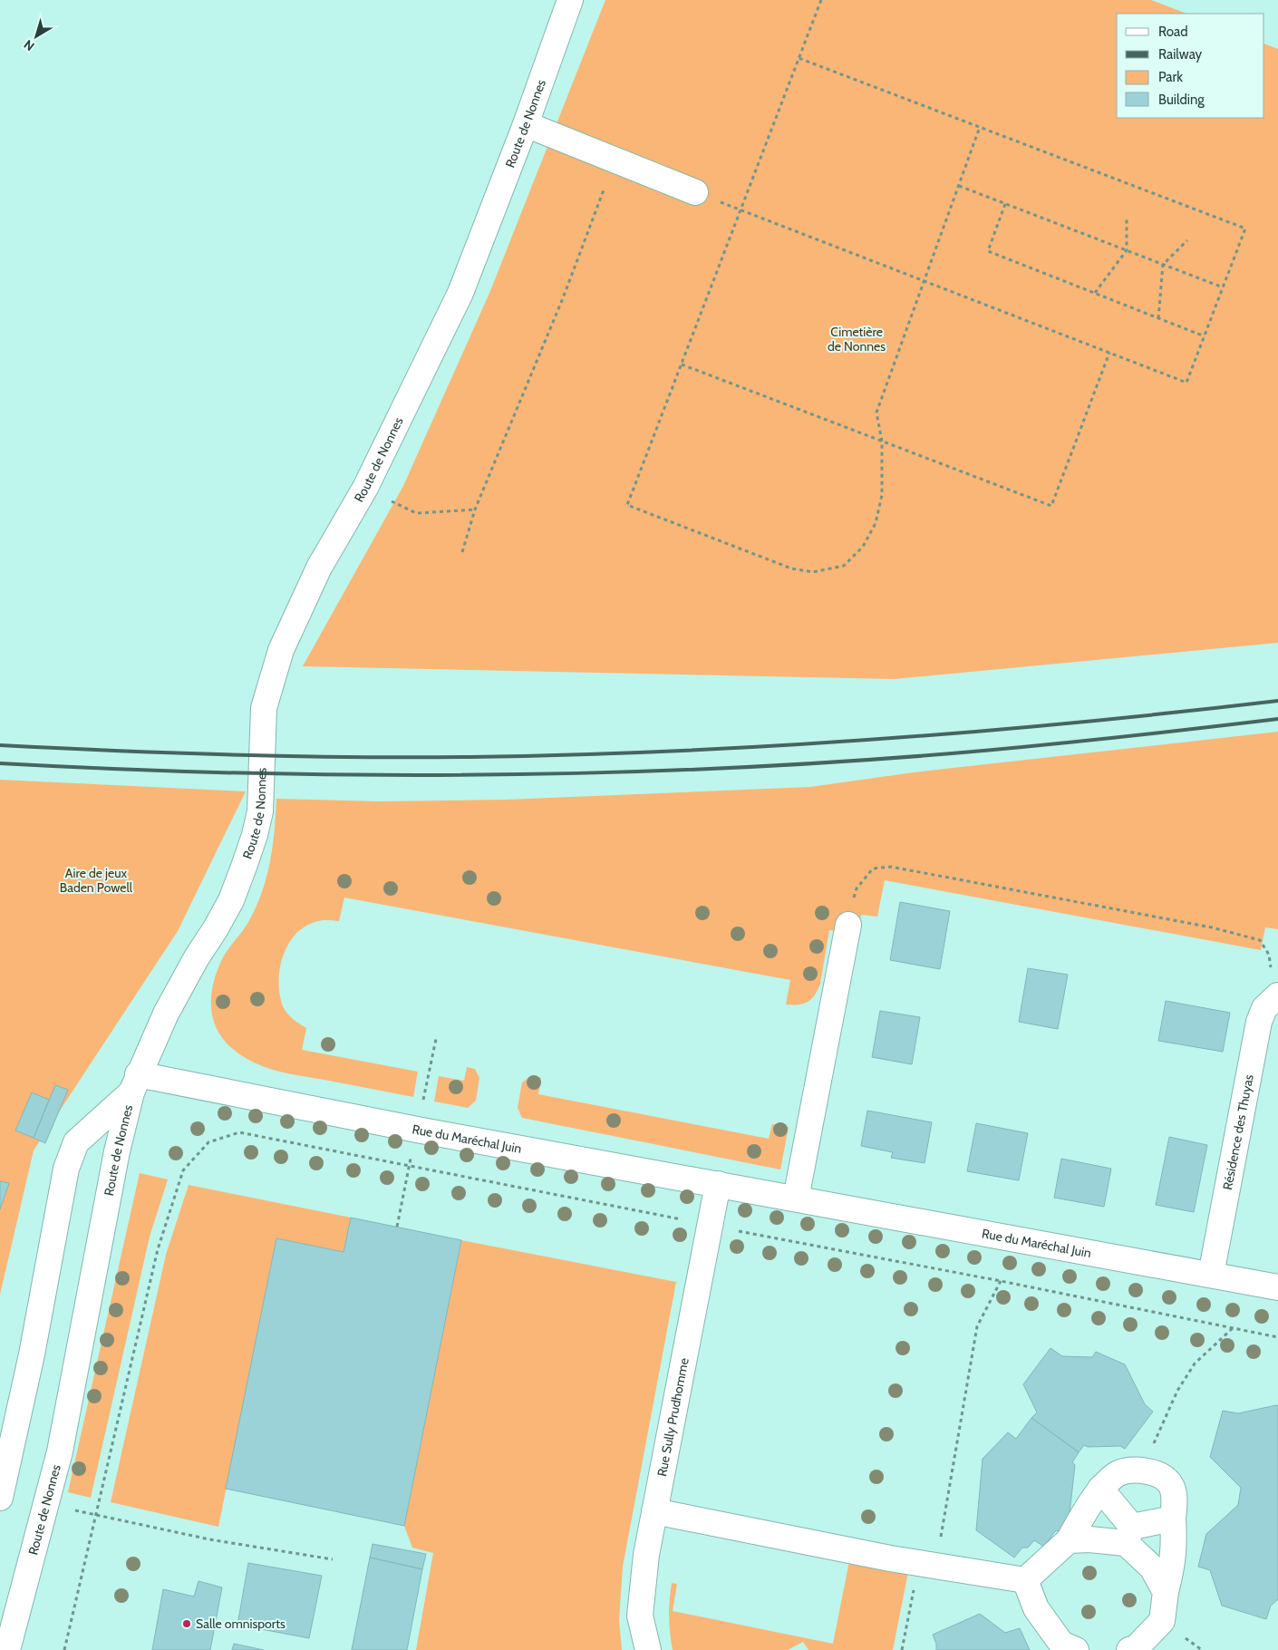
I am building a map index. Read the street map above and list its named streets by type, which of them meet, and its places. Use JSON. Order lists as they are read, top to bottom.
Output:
{
  "streets": {
    "street": [
      "Route de Nonnes",
      "Résidence des Thuyas",
      "Rue du Maréchal Juin",
      "Rue Sully Prudhomme"
    ]
  },
  "crossings": [
    ["Route de Nonnes", "Rue du Maréchal Juin"],
    ["Résidence des Thuyas", "Rue du Maréchal Juin"],
    ["Rue du Maréchal Juin", "Rue Sully Prudhomme"]
  ],
  "parks": ["Cimetière de Nonnes", "Aire de jeux Baden Powell"],
  "places": ["Salle omnisports"],
  "legend": [
    "Road",
    "Railway",
    "Park",
    "Building"
  ],
  "north": "bottom left"
}
